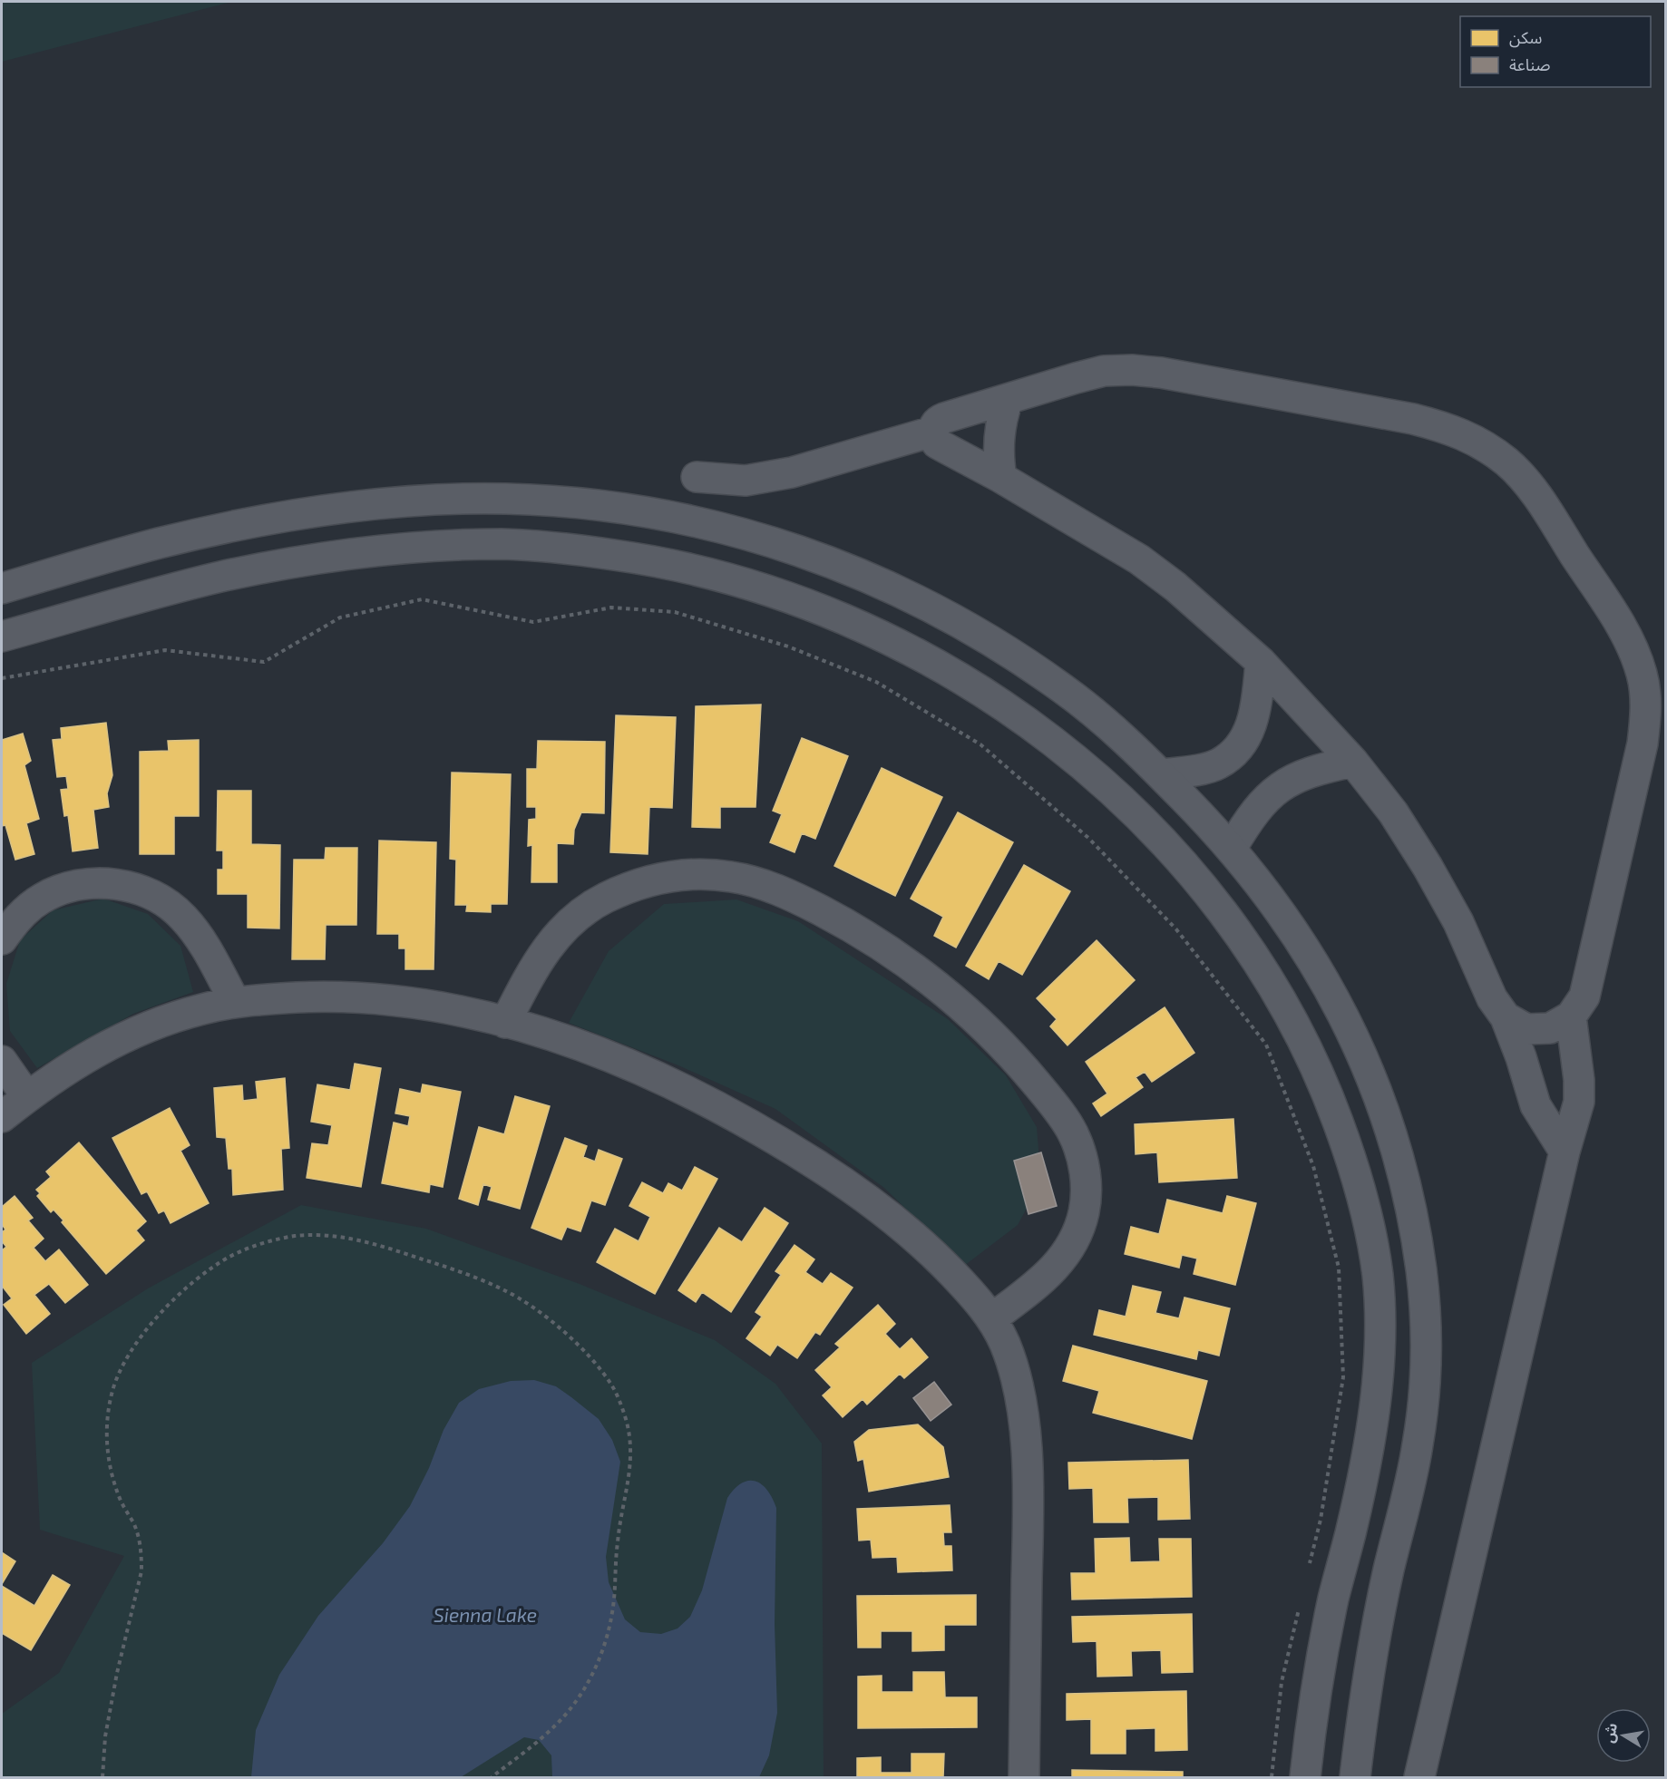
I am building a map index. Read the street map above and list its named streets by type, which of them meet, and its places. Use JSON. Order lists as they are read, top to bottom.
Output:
{
  "water": ["Sienna Lake"],
  "legend": ["سكن", "صناعة"],
  "north": "left"
}
